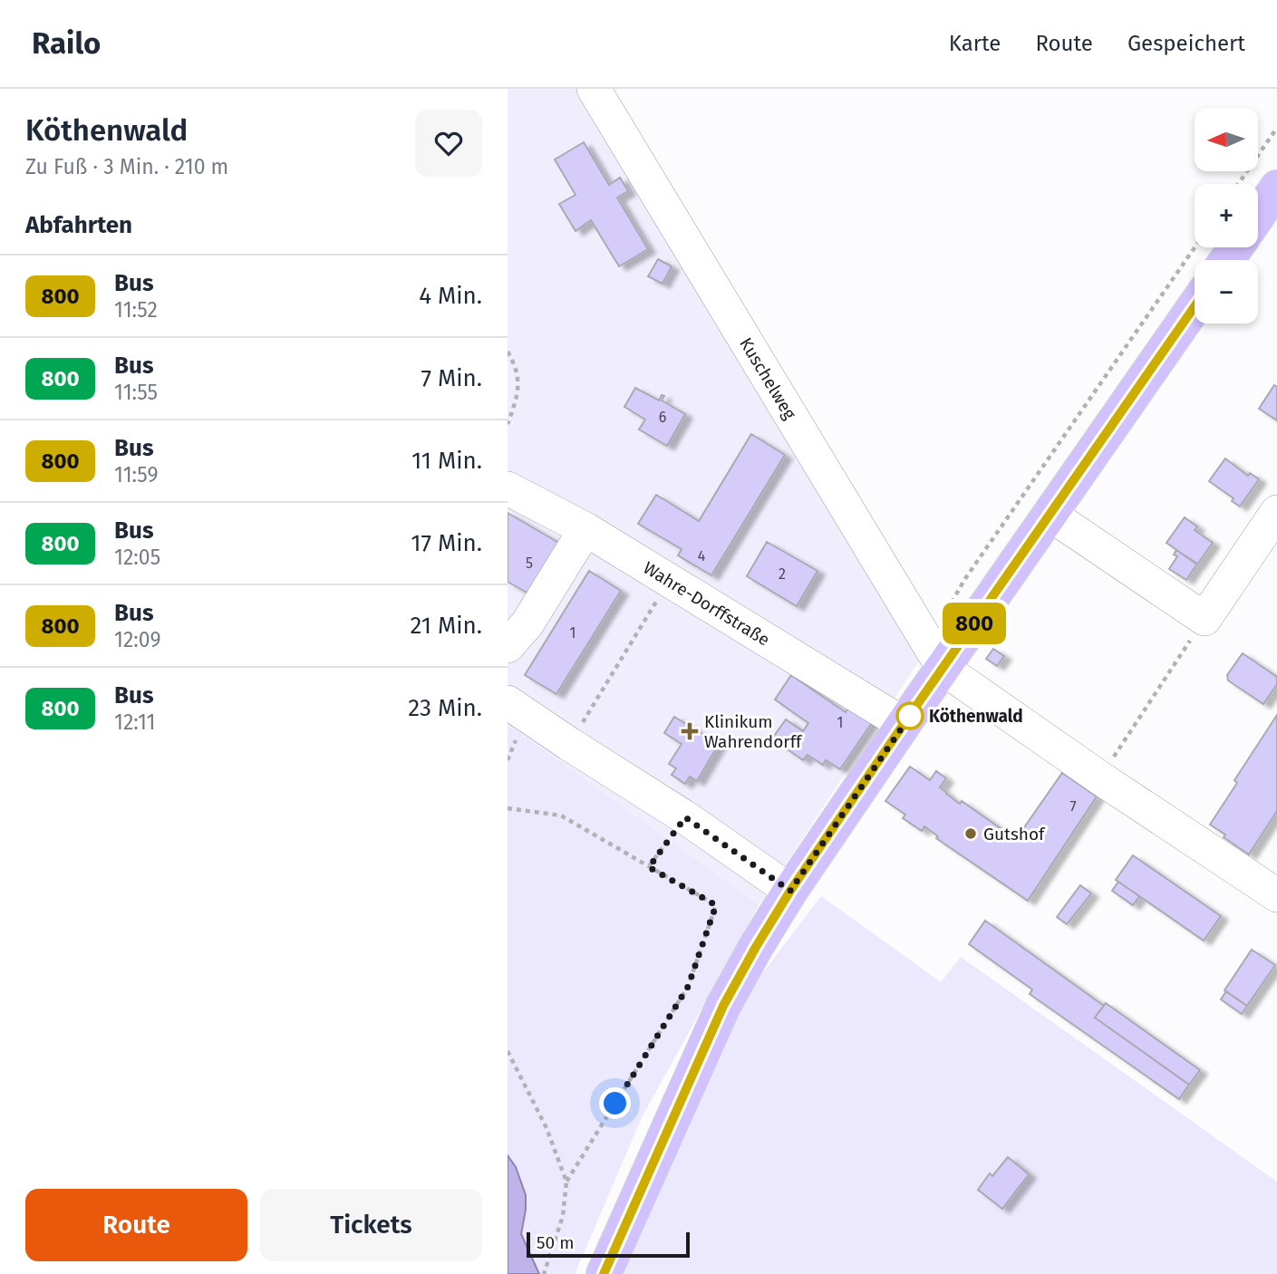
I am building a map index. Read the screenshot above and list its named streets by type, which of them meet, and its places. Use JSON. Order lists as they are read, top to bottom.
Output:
{
  "streets": {
    "street": ["Kuschelweg", "Wahre-Dorffstraße"]
  },
  "places": {
    "other": ["Köthenwald", "Gutshof"],
    "health": ["Klinikum Wahrendorff"]
  },
  "lines": ["bus line 800"],
  "house_numbers": [
    "6",
    "4",
    "5",
    "2",
    "1",
    "1",
    "7"
  ],
  "scale_bar": "50 m",
  "north": "left",
  "page": {
    "header": "Railo",
    "nav": ["Karte", "Route", "Gespeichert"],
    "heading": [
      ["Köthenwald", "Zu Fuß · 3 Min. · 210 m"],
      "Abfahrten"
    ],
    "on_map": "800",
    "map_buttons": ["+", "−"],
    "list": [
      {
        "mark": "800",
        "name": "Bus",
        "note": "11:52",
        "value": "4 Min."
      },
      {
        "mark": "800",
        "name": "Bus",
        "note": "11:55",
        "value": "7 Min."
      },
      {
        "mark": "800",
        "name": "Bus",
        "note": "11:59",
        "value": "11 Min."
      },
      {
        "mark": "800",
        "name": "Bus",
        "note": "12:05",
        "value": "17 Min."
      },
      {
        "mark": "800",
        "name": "Bus",
        "note": "12:09",
        "value": "21 Min."
      },
      {
        "mark": "800",
        "name": "Bus",
        "note": "12:11",
        "value": "23 Min."
      }
    ],
    "buttons": ["Route", "Tickets"],
    "scale": "50 m"
  }
}
